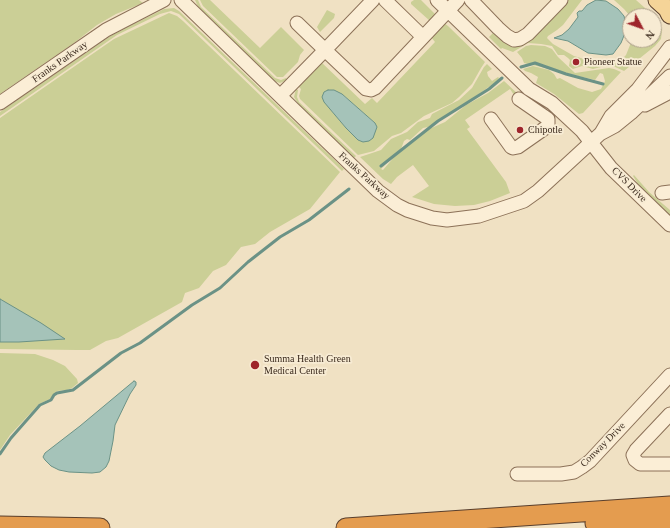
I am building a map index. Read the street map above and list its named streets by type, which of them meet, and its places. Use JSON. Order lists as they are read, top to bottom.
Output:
{
  "streets": {
    "street": ["Franks Parkway", "CVS Drive", "Conway Drive"]
  },
  "crossings": [
    ["Franks Parkway", "CVS Drive"]
  ],
  "places": ["Pioneer Statue", "Chipotle", "Summa Health Green Medical Center"],
  "north": "bottom right"
}
